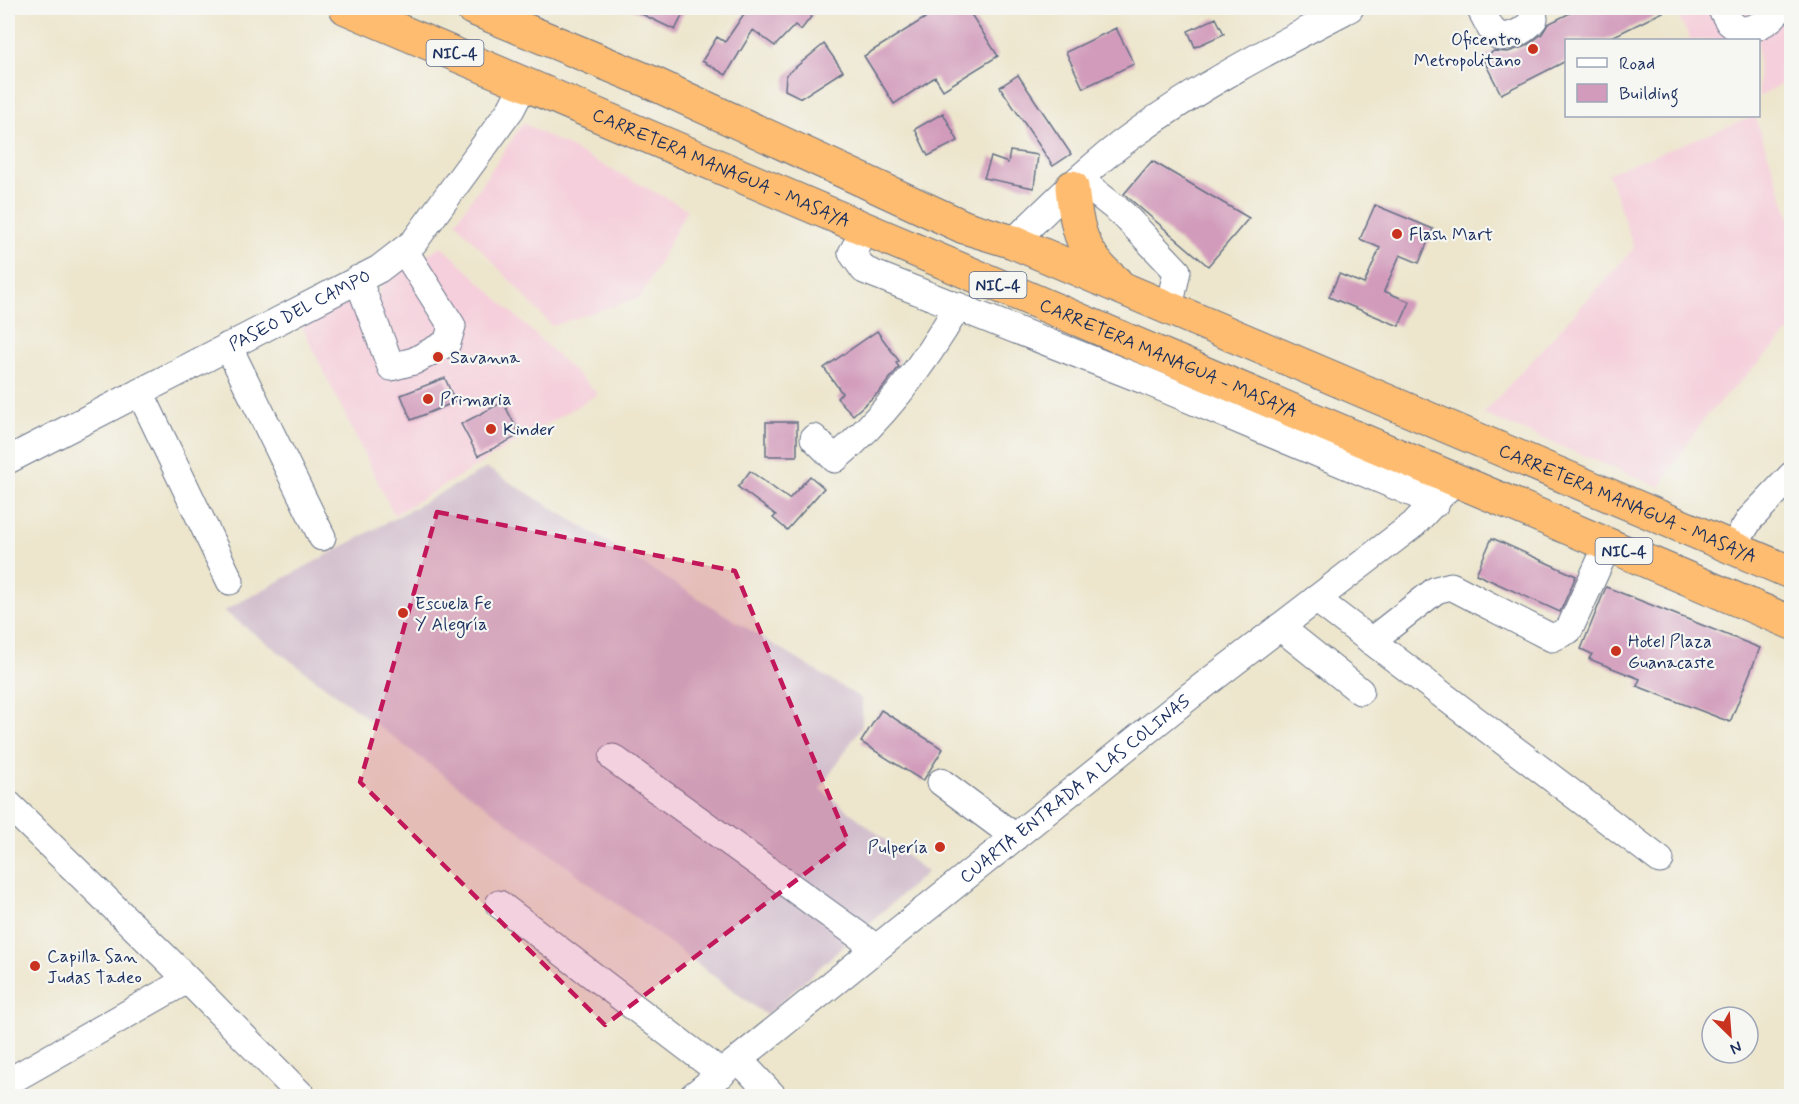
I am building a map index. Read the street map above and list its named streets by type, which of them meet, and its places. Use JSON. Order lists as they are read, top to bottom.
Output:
{
  "streets": {
    "highway": ["NIC-4", "CARRETERA MANAGUA - MASAYA"],
    "street": ["PASEO DEL CAMPO", "CUARTA ENTRADA A LAS COLINAS"]
  },
  "crossings": [
    ["CARRETERA MANAGUA - MASAYA", "PASEO DEL CAMPO"],
    ["CARRETERA MANAGUA - MASAYA", "CUARTA ENTRADA A LAS COLINAS"]
  ],
  "places": [
    "Oficentro Metropolitano",
    "Flash Mart",
    "Savanna",
    "Primaria",
    "Kinder",
    "Escuela Fe Y Alegría",
    "Hotel Plaza Guanacaste",
    "Pulpería",
    "Capilla San Judas Tadeo"
  ],
  "legend": ["Road", "Building"],
  "north": "bottom right"
}
